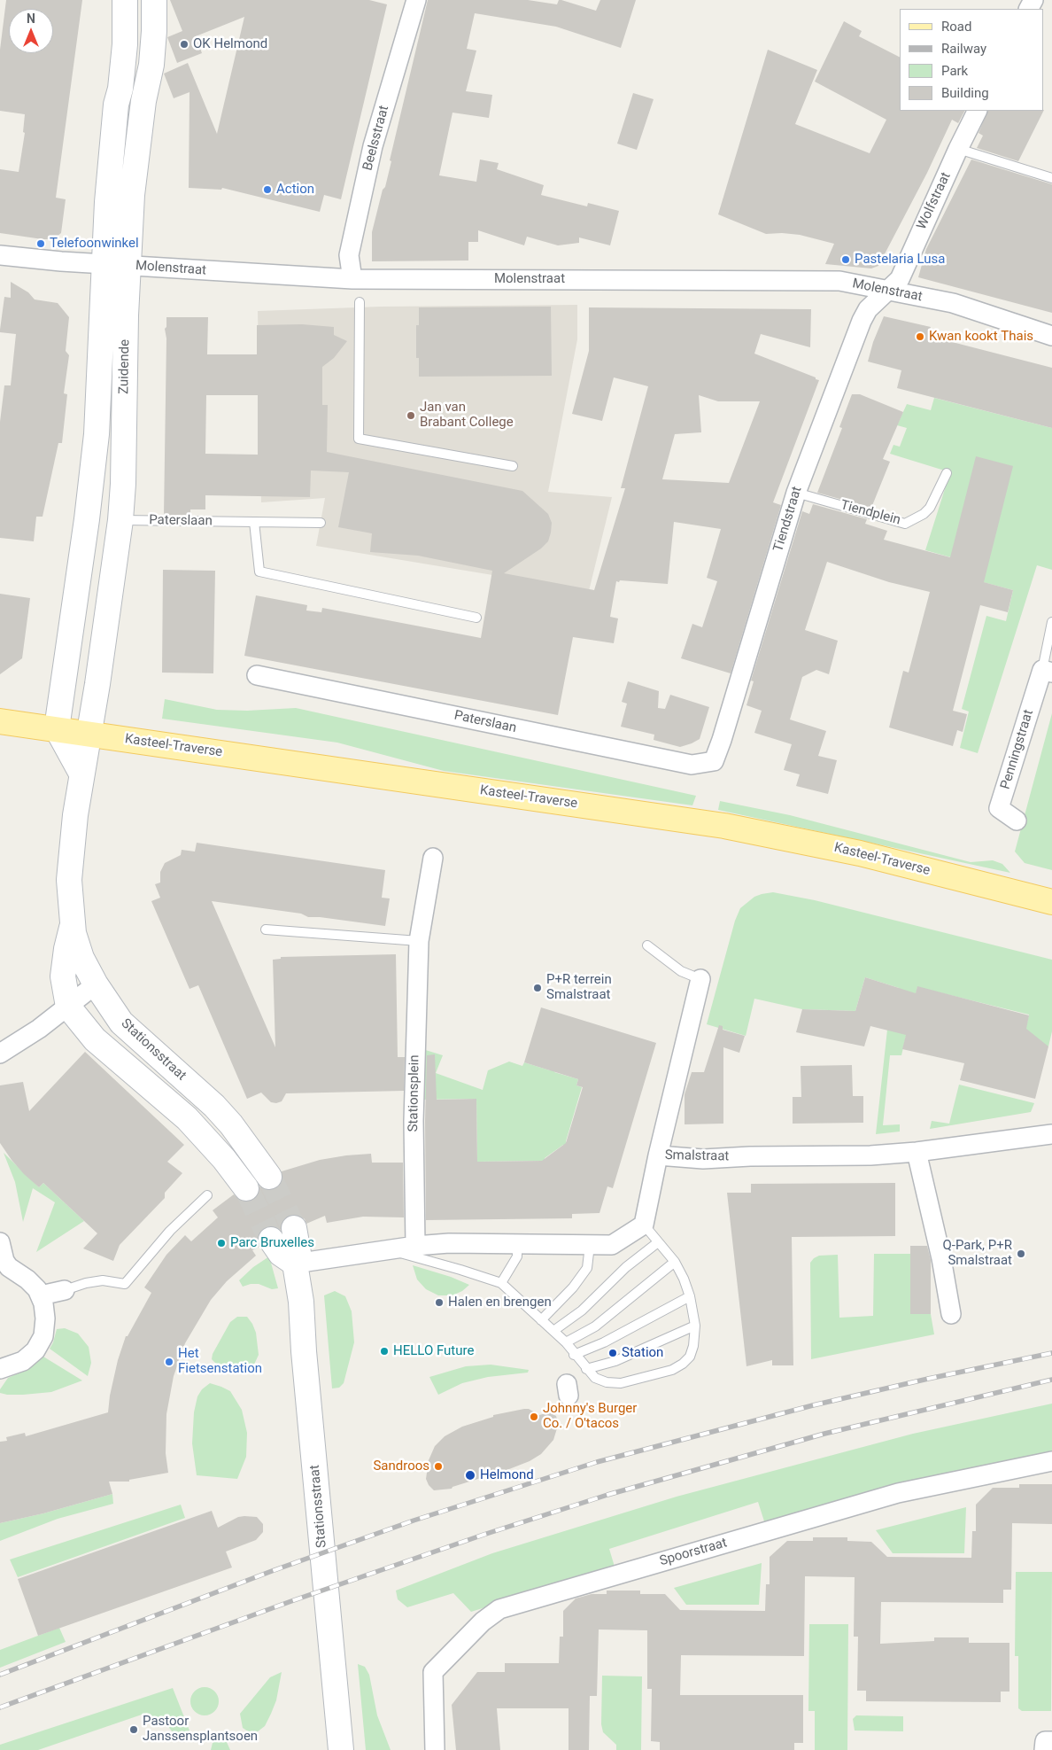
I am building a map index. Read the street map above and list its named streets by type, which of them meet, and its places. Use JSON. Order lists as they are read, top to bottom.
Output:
{
  "streets": {
    "main road": ["Kasteel-Traverse"],
    "street": [
      "Beelsstraat",
      "Wolfstraat",
      "Molenstraat",
      "Zuidende",
      "Tiendstraat",
      "Paterslaan",
      "Penningstraat",
      "Stationsstraat",
      "Stationsplein",
      "Smalstraat",
      "Spoorstraat"
    ],
    "lane": ["Tiendplein"]
  },
  "crossings": [
    ["Beelsstraat", "Molenstraat"],
    ["Wolfstraat", "Molenstraat"],
    ["Wolfstraat", "Tiendstraat"],
    ["Molenstraat", "Zuidende"],
    ["Molenstraat", "Tiendstraat"],
    ["Zuidende", "Paterslaan"],
    ["Zuidende", "Kasteel-Traverse"],
    ["Zuidende", "Stationsstraat"],
    ["Tiendplein", "Tiendstraat"],
    ["Tiendstraat", "Paterslaan"]
  ],
  "places": [
    "OK Helmond",
    "Action",
    "Telefoonwinkel",
    "Pastelaria Lusa",
    "Kwan kookt Thais",
    "Jan van Brabant College",
    "P+R terrein Smalstraat",
    "Parc Bruxelles",
    "Q-Park, P+R Smalstraat",
    "Halen en brengen",
    "HELLO Future",
    "Station",
    "Het Fietsenstation",
    "Johnny's Burger Co. / O'tacos",
    "Sandroos",
    "Helmond",
    "Pastoor Janssensplantsoen"
  ],
  "legend": [
    "Road",
    "Railway",
    "Park",
    "Building"
  ],
  "north": "top"
}
